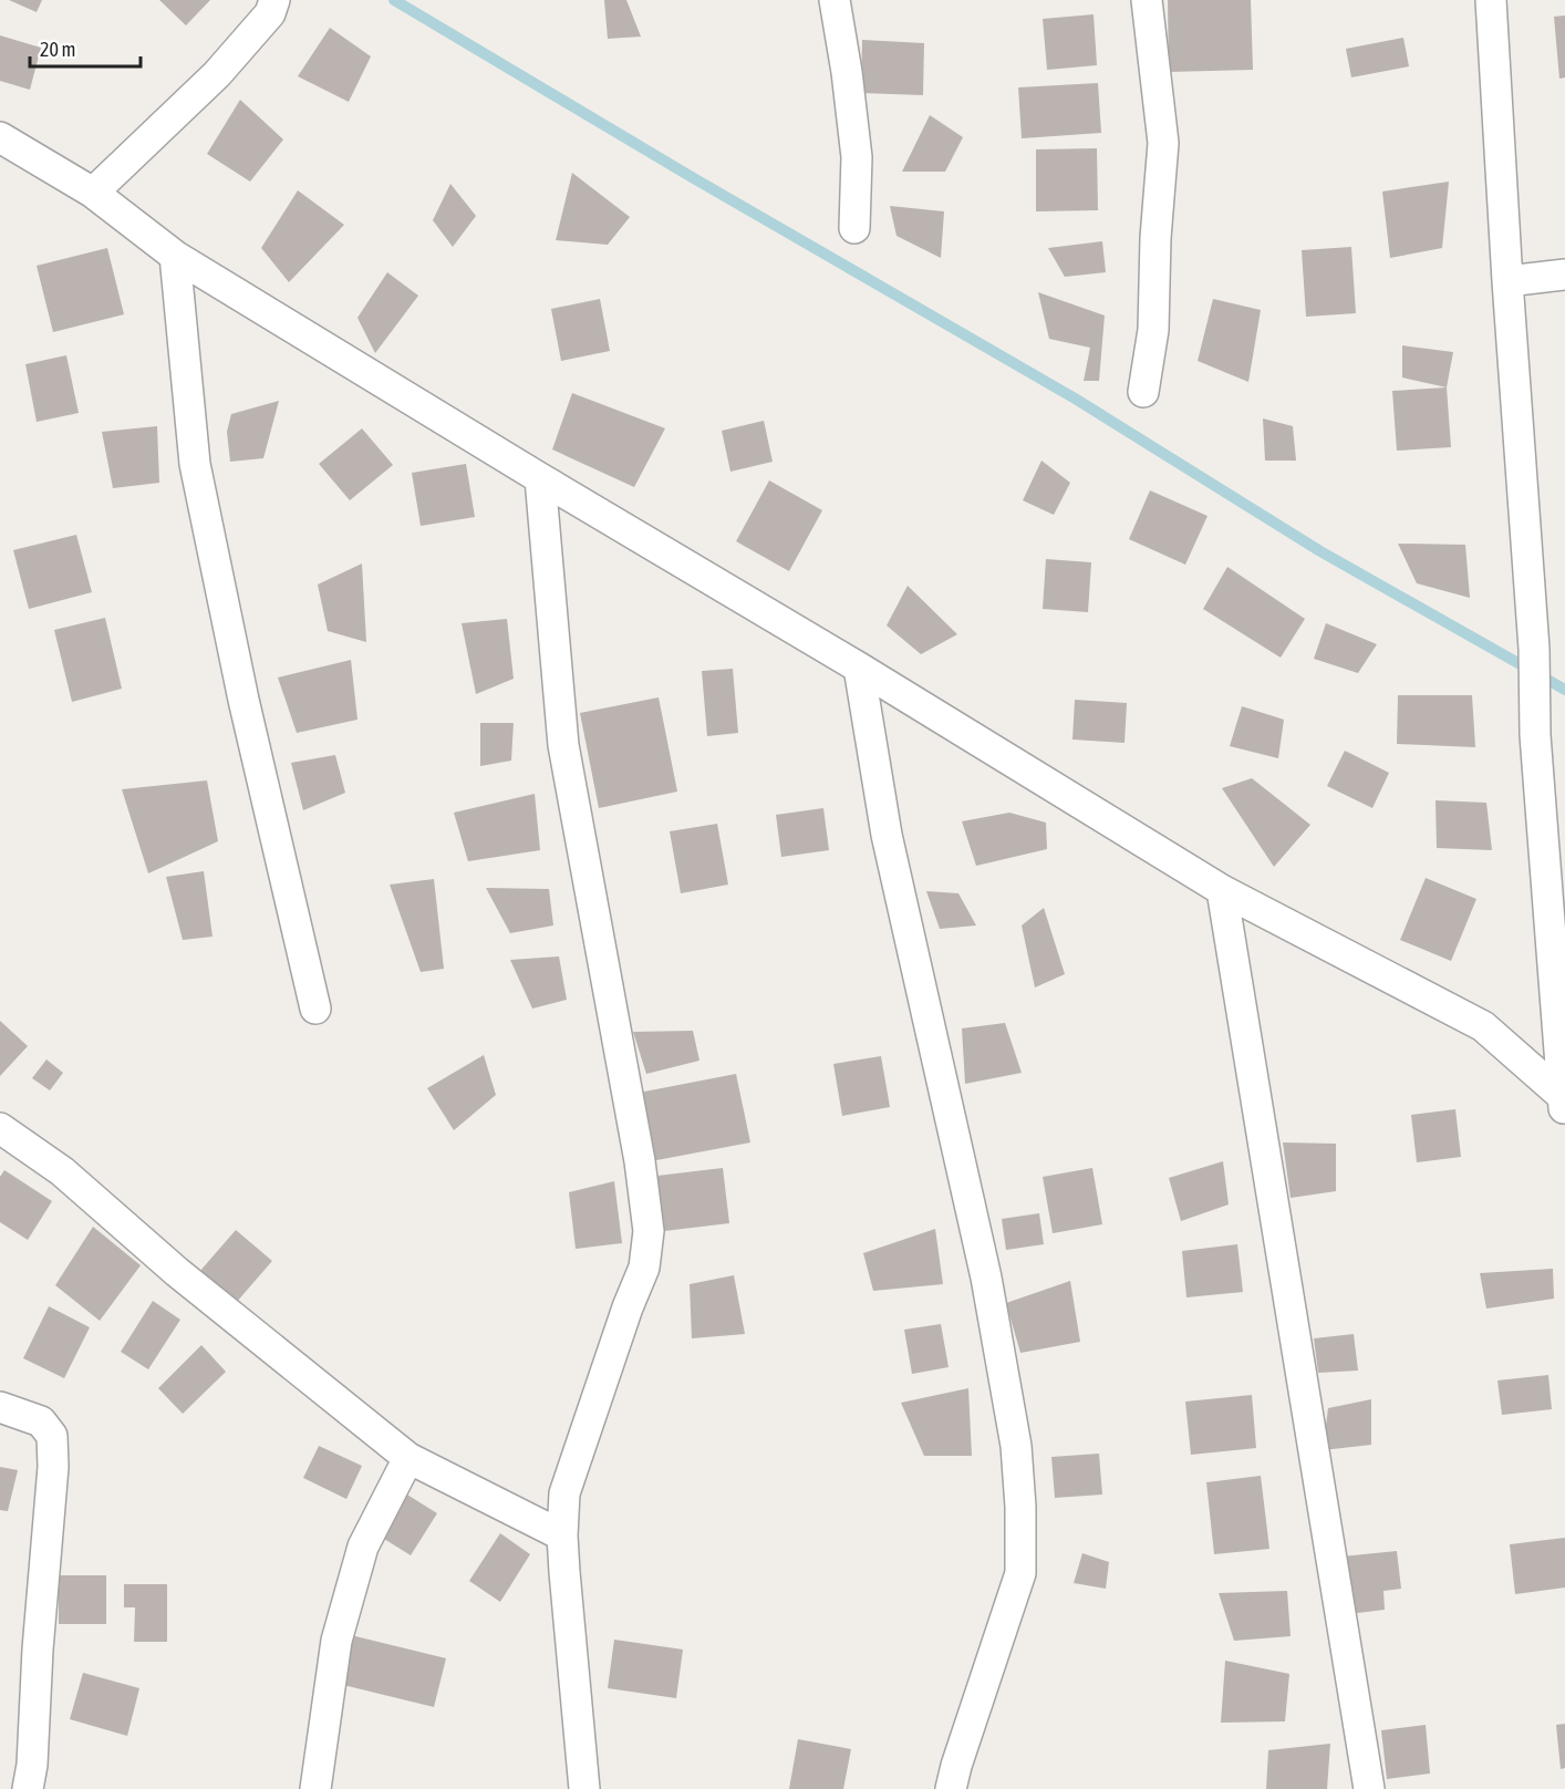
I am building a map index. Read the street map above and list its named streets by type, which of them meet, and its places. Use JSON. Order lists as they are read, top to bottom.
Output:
{
  "scale_bar": "20 m"
}
